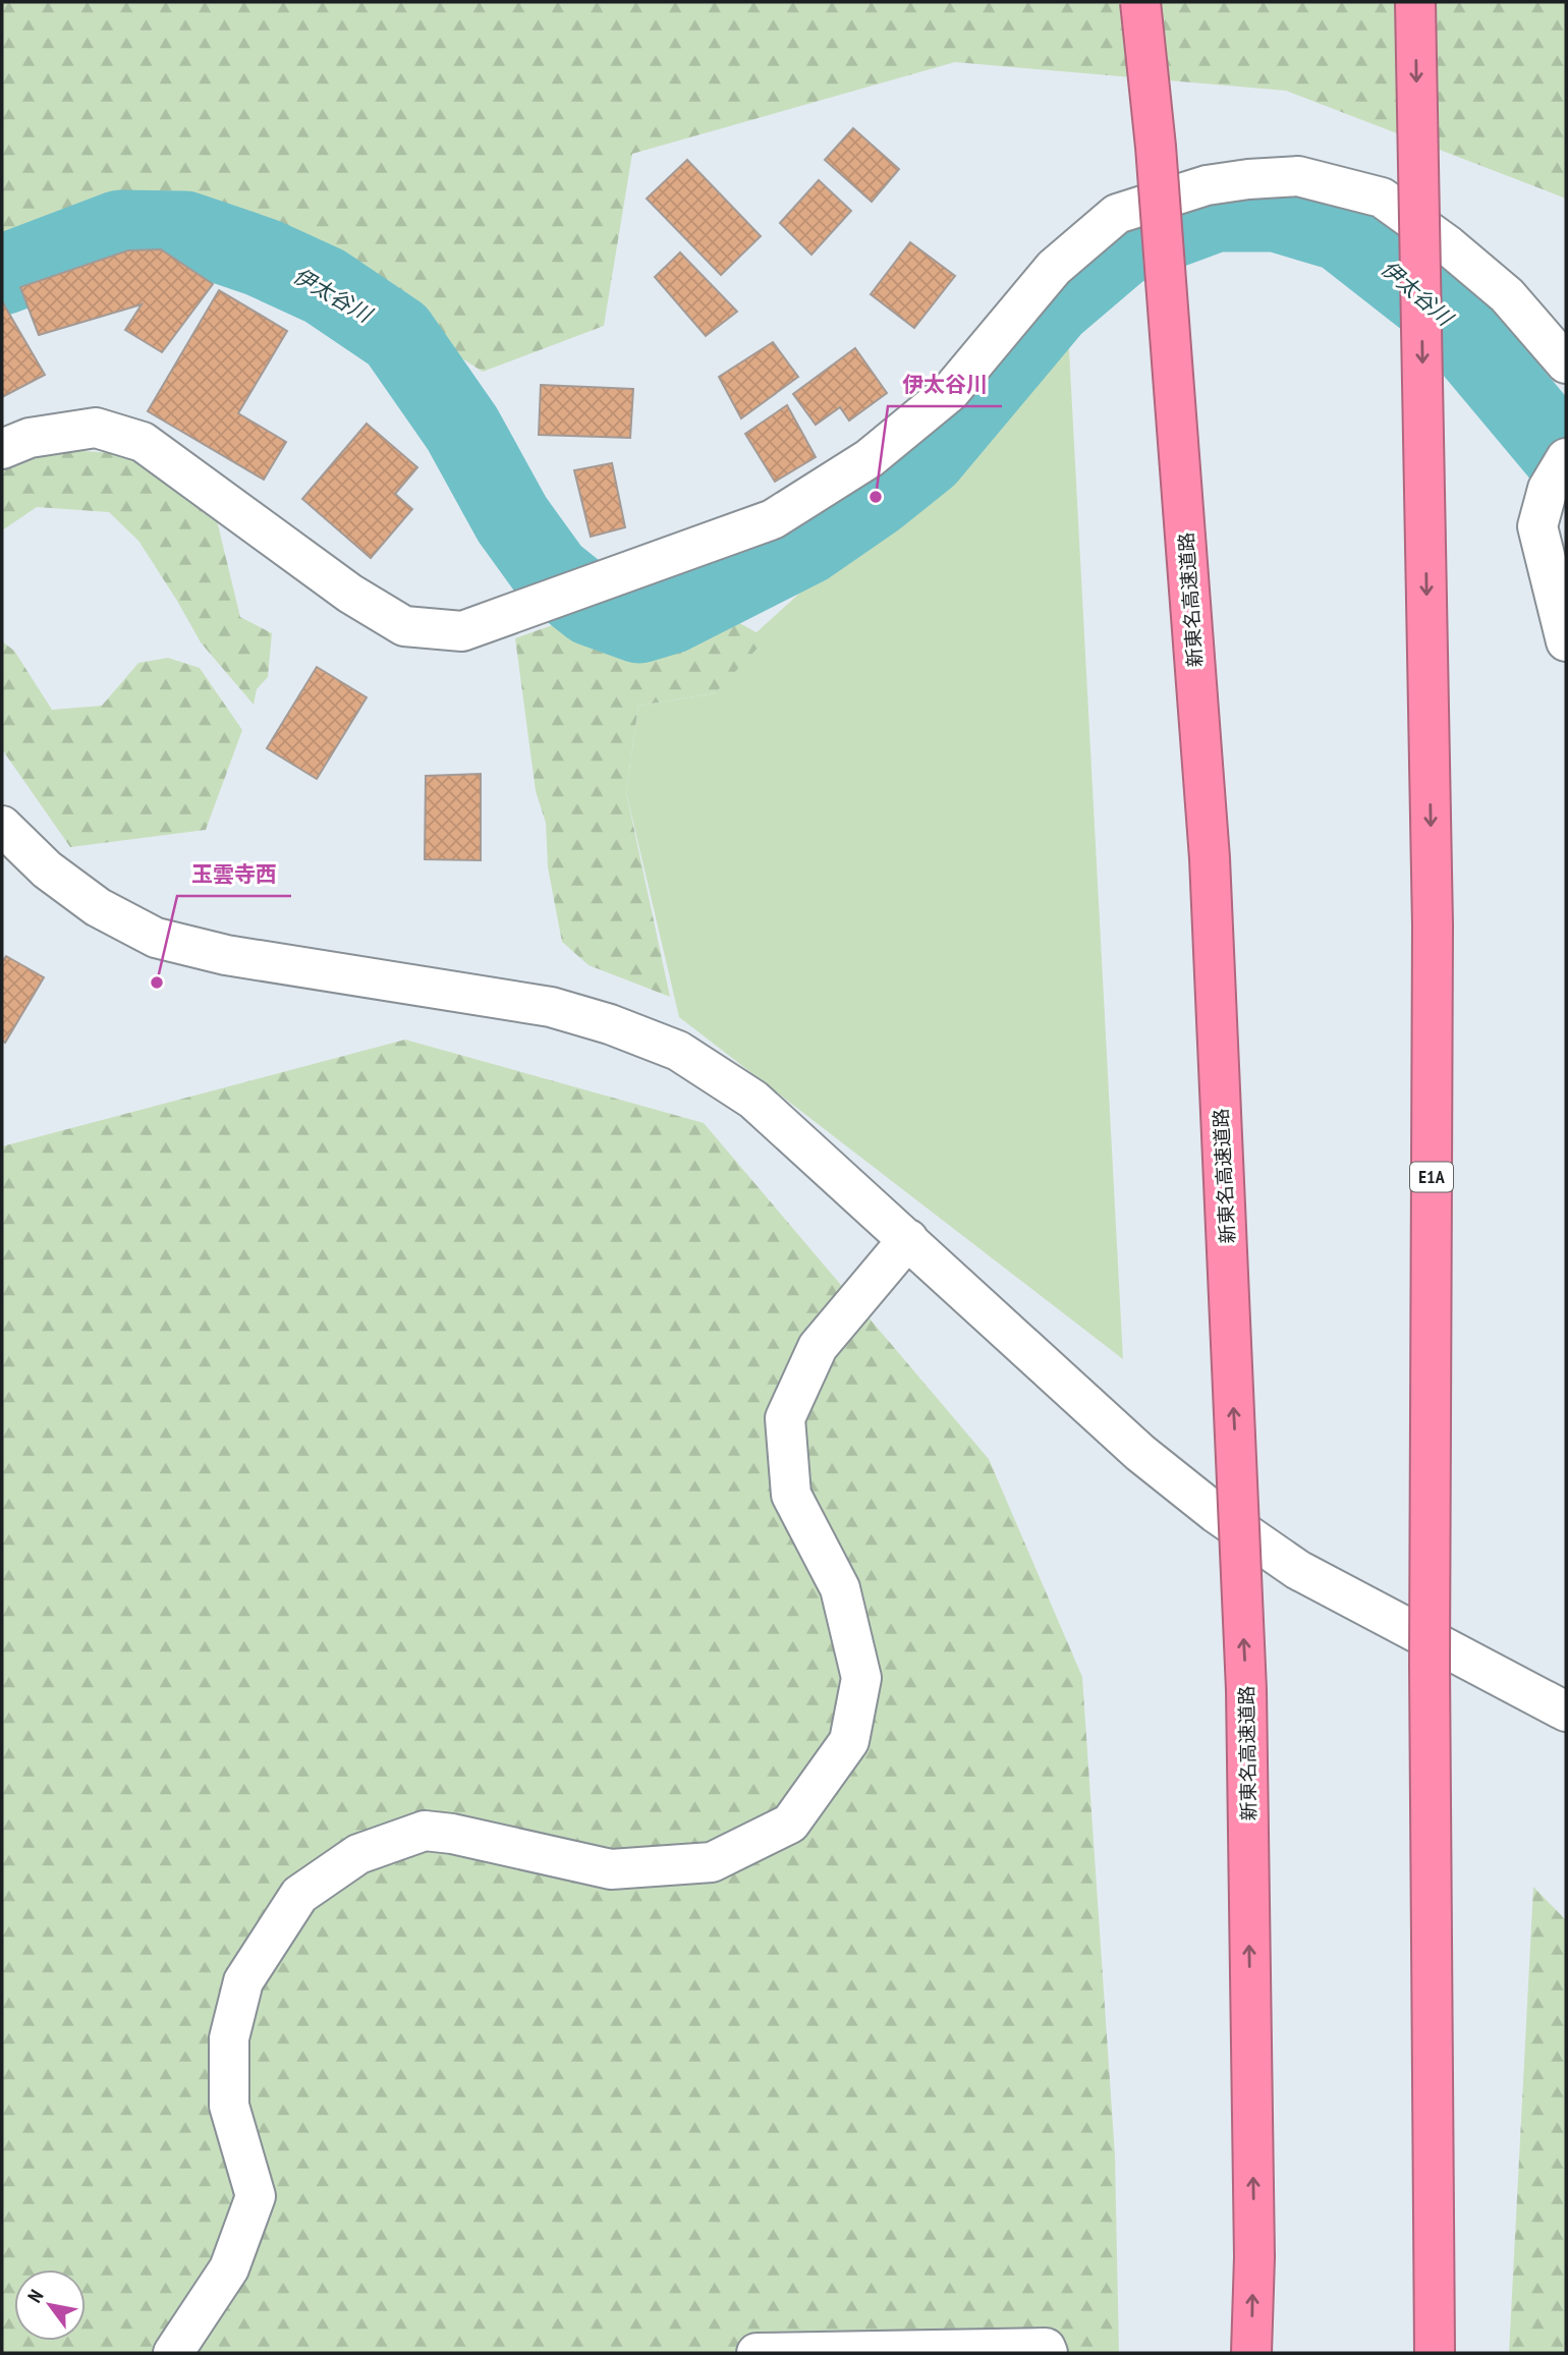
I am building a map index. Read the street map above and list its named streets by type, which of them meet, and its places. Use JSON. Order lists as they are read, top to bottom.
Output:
{
  "streets": {
    "highway": ["新東名高速道路", "E1A"]
  },
  "water": ["伊太谷川"],
  "places": ["伊太谷川", "玉雲寺西"],
  "north": "top left"
}
